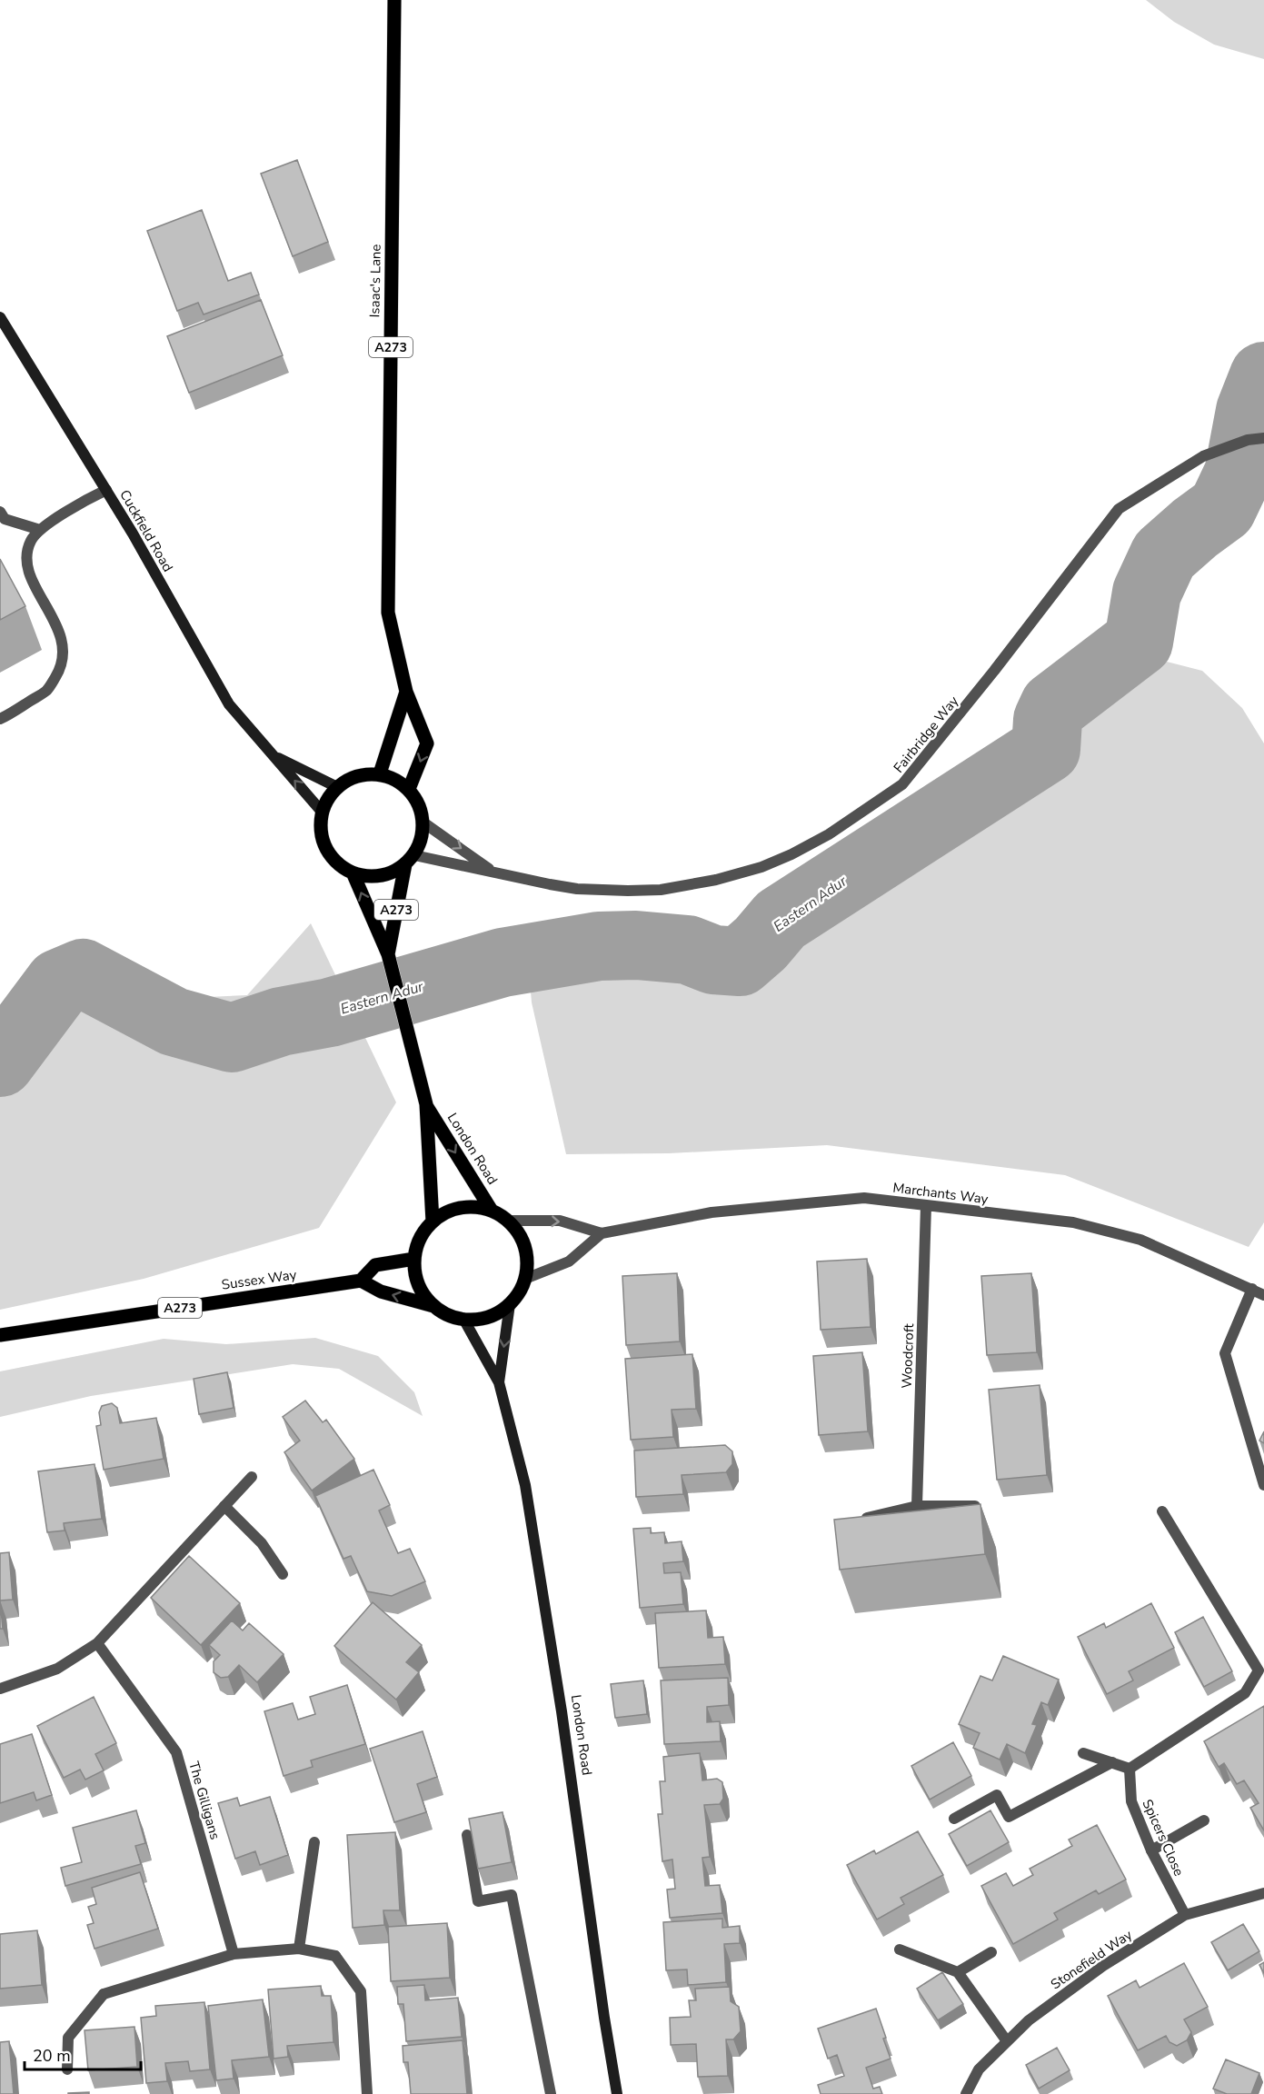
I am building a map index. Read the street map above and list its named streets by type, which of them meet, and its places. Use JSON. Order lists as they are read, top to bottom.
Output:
{
  "streets": {
    "main road": [
      "Isaac's Lane",
      "A273",
      "Cuckfield Road",
      "London Road",
      "Sussex Way"
    ],
    "street": [
      "Fairbridge Way",
      "Marchants Way",
      "Woodcroft",
      "The Gilligans",
      "Spicers Close",
      "Stonefield Way"
    ]
  },
  "crossings": [
    ["Isaac's Lane", "Cuckfield Road"],
    ["Isaac's Lane", "Fairbridge Way"],
    ["Isaac's Lane", "London Road"],
    ["Cuckfield Road", "Fairbridge Way"],
    ["Cuckfield Road", "London Road"],
    ["Fairbridge Way", "London Road"],
    ["London Road", "Marchants Way"],
    ["Marchants Way", "Woodcroft"],
    ["Spicers Close", "Stonefield Way"]
  ],
  "water": ["Eastern Adur"],
  "scale_bar": "20 m"
}
